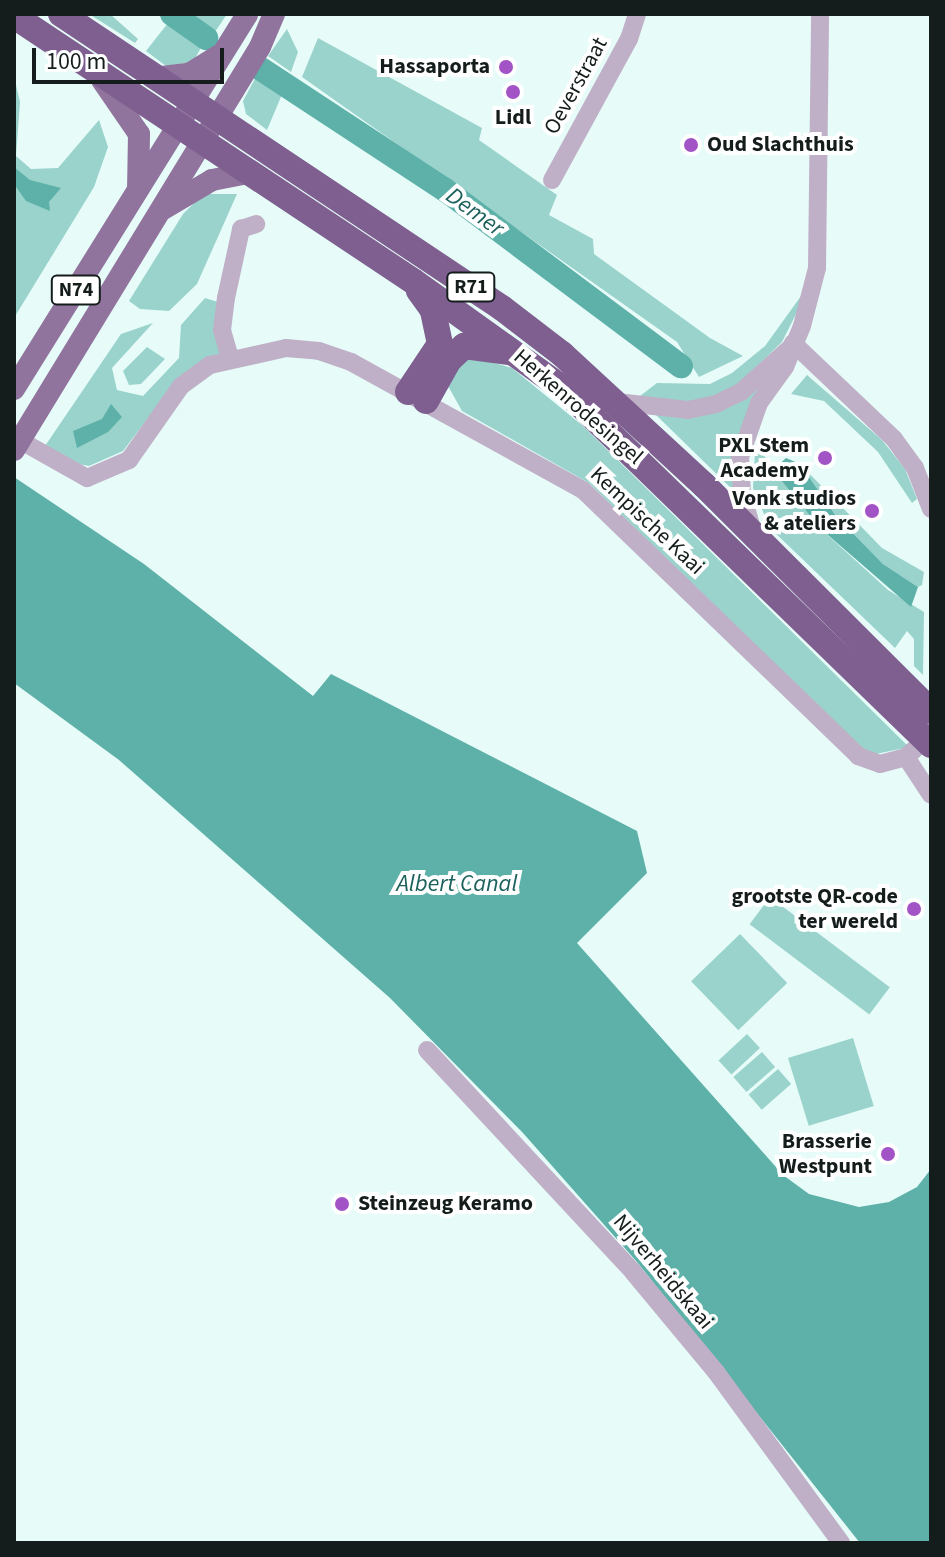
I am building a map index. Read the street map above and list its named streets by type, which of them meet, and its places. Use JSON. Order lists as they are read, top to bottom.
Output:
{
  "streets": {
    "highway": ["R71", "Herkenrodesingel"],
    "main road": ["N74"],
    "street": ["Oeverstraat", "Kempische Kaai", "Nijverheidskaai"]
  },
  "crossings": [
    ["R71", "N74"],
    ["R71", "Herkenrodesingel"],
    ["N74", "Herkenrodesingel"],
    ["N74", "Kempische Kaai"]
  ],
  "water": ["Demer", "Albert Canal"],
  "places": [
    "Hassaporta",
    "Lidl",
    "Oud Slachthuis",
    "PXL Stem Academy",
    "Vonk studios & ateliers",
    "grootste QR-code ter wereld",
    "Brasserie Westpunt",
    "Steinzeug Keramo"
  ],
  "scale_bar": "100 m"
}
